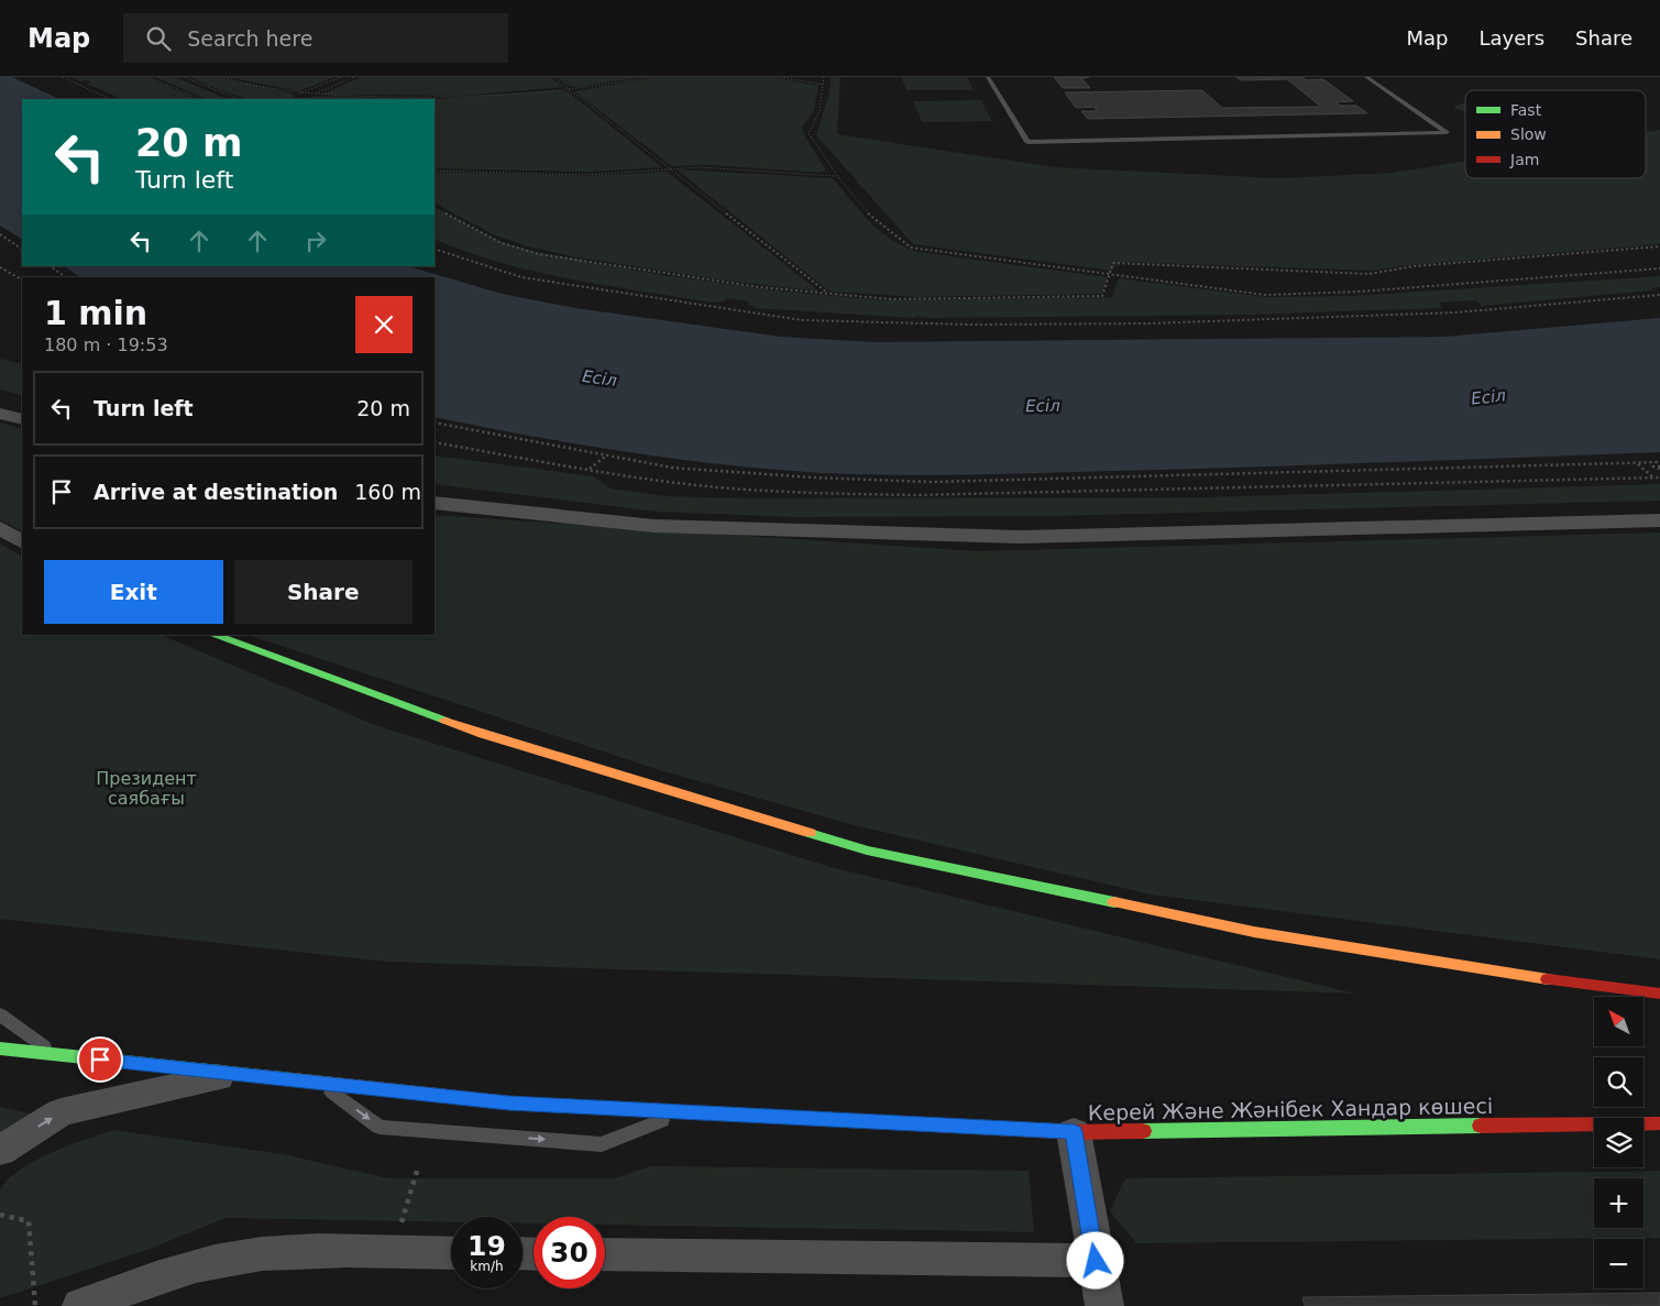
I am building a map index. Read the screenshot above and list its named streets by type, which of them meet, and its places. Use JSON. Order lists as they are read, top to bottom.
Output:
{
  "streets": {
    "street": ["Керей Және Жәнібек Хандар көшесі"]
  },
  "water": ["Есіл"],
  "parks": ["Президент саябағы"],
  "legend": ["Fast", "Slow", "Jam"],
  "north": "top left",
  "page": {
    "header": "Map",
    "search": "Search here",
    "nav": ["Map", "Layers", "Share"],
    "turn": ["20 m", "Turn left"],
    "heading": ["1 min", "180 m · 19:53"],
    "list": [
      {
        "name": "Turn left",
        "value": "20 m"
      },
      {
        "name": "Arrive at destination",
        "value": "160 m"
      }
    ],
    "buttons": ["Exit", "Share"],
    "map_buttons": ["+", "−"],
    "speed": "19 km/h",
    "limit": "30"
  }
}
